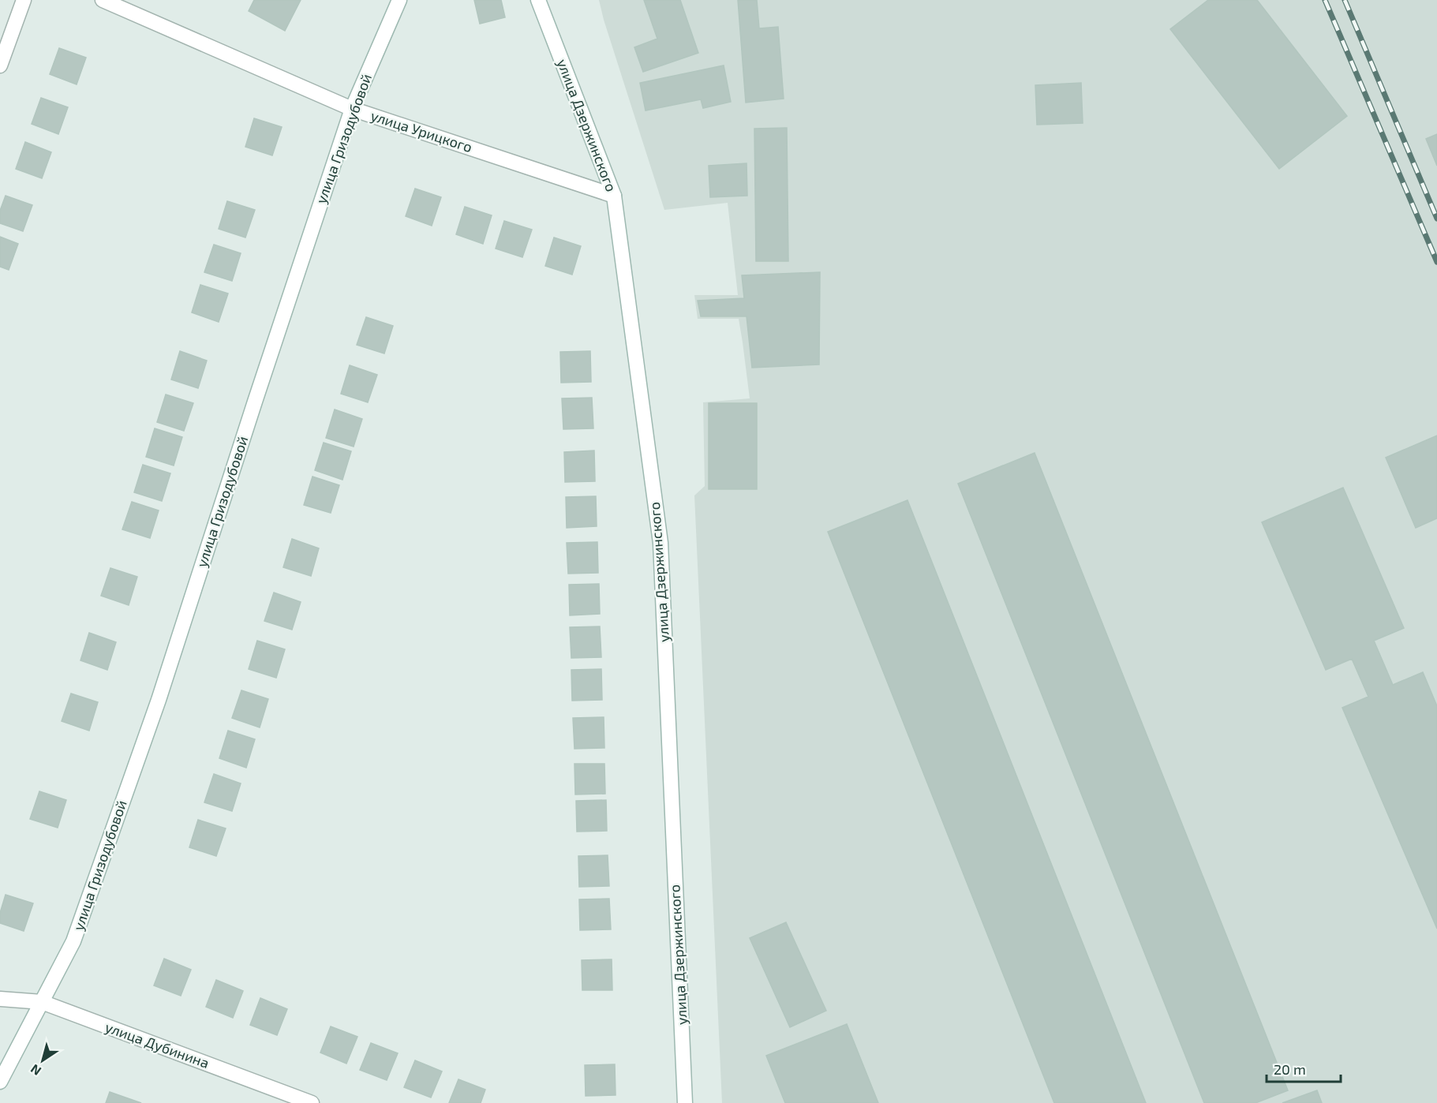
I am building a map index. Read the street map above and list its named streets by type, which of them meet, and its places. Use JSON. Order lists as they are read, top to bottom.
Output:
{
  "streets": {
    "street": [
      "улица Дзержинского",
      "улица Урицкого",
      "улица Гризодубовой",
      "улица Дубинина"
    ]
  },
  "crossings": [
    ["улица Дзержинского", "улица Урицкого"],
    ["улица Урицкого", "улица Гризодубовой"],
    ["улица Гризодубовой", "улица Дубинина"]
  ],
  "scale_bar": "20 m",
  "north": "bottom left"
}
